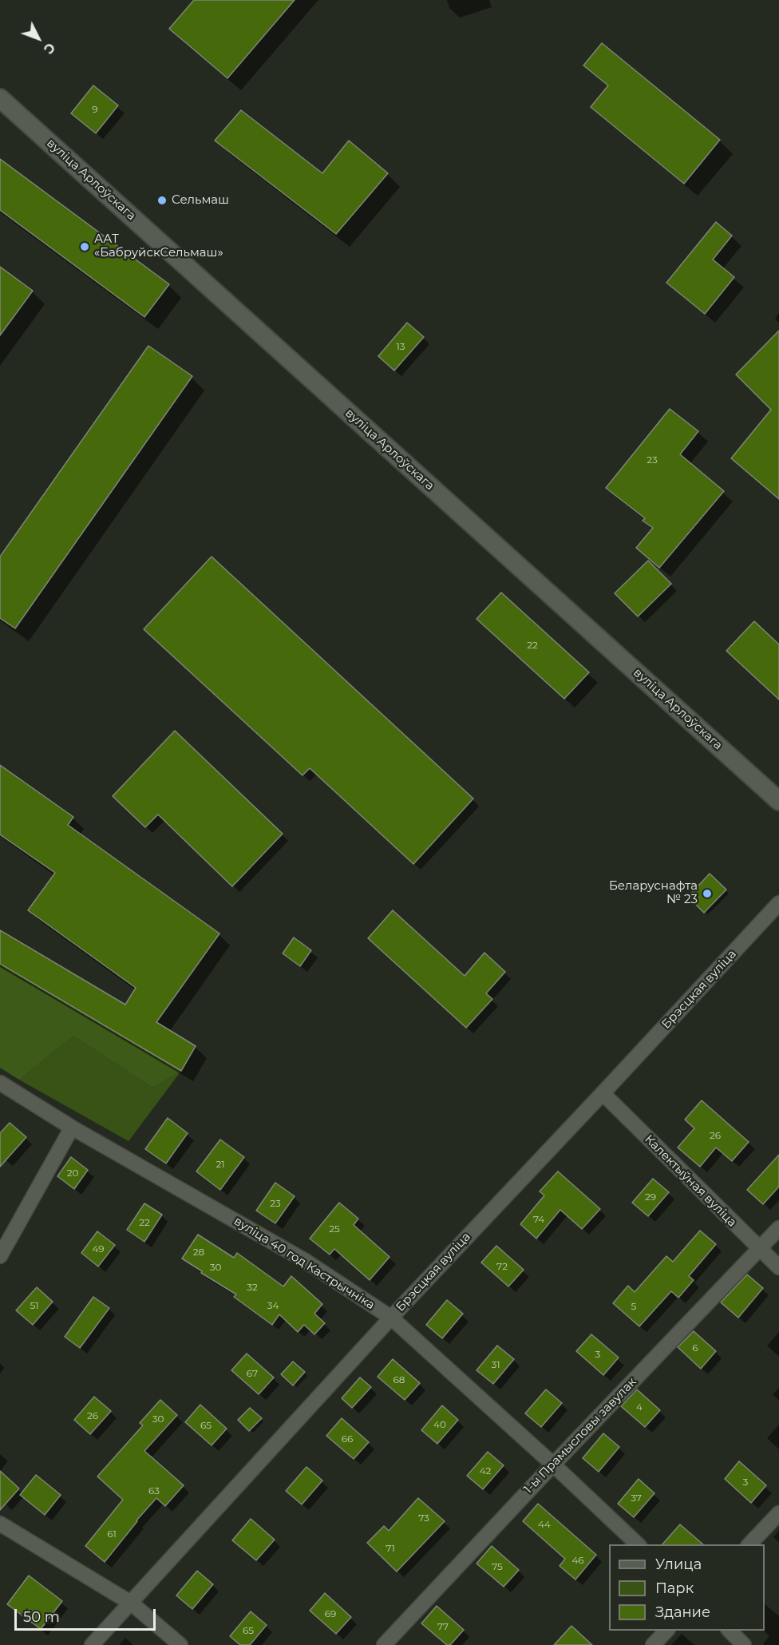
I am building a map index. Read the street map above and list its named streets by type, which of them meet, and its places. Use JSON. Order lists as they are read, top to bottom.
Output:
{
  "streets": {
    "street": [
      "вуліца Арлоўскага",
      "Брэсцкая вуліца",
      "Калектыўная вуліца",
      "вуліца 40 год Кастрычніка",
      "1-ы Прамысловы завулак"
    ]
  },
  "crossings": [
    ["Брэсцкая вуліца", "Калектыўная вуліца"],
    ["Брэсцкая вуліца", "вуліца 40 год Кастрычніка"],
    ["Калектыўная вуліца", "1-ы Прамысловы завулак"],
    ["вуліца 40 год Кастрычніка", "1-ы Прамысловы завулак"]
  ],
  "places": ["Сельмаш", "ААТ «БабруйскСельмаш»", "Беларуснафта № 23"],
  "house_numbers": [
    "9",
    "13",
    "23",
    "22",
    "26",
    "21",
    "20",
    "29",
    "23",
    "74",
    "22",
    "25",
    "49",
    "28",
    "72",
    "30",
    "32",
    "51",
    "34",
    "5",
    "6",
    "3",
    "31",
    "67",
    "68",
    "4",
    "26",
    "30",
    "40",
    "65",
    "66",
    "42",
    "3",
    "63",
    "37",
    "73",
    "44",
    "61",
    "71",
    "46",
    "75",
    "69",
    "77",
    "65"
  ],
  "legend": ["Улица", "Парк", "Здание"],
  "scale_bar": "50 m",
  "north": "bottom right"
}
